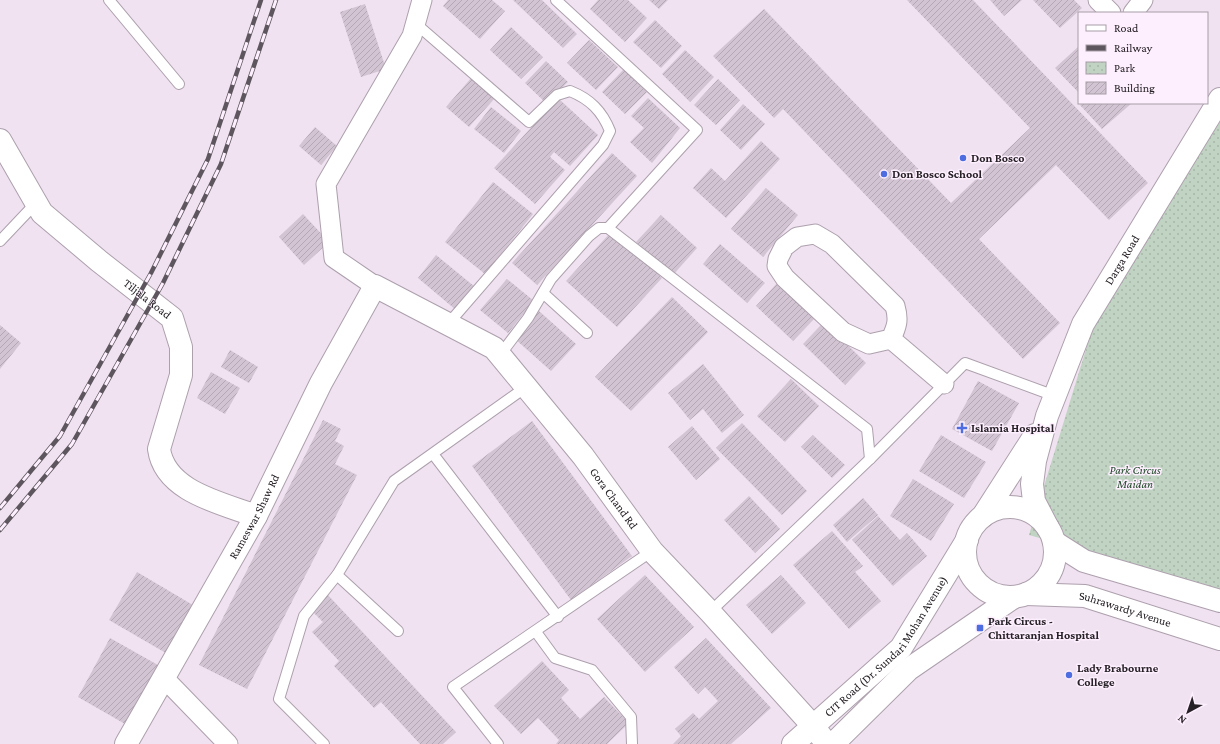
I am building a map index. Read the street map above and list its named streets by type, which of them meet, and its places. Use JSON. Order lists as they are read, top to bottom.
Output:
{
  "streets": {
    "main road": [
      "Darga Road",
      "Tiljala Road",
      "Gora Chand Rd",
      "Rameswar Shaw Rd",
      "Suhrawardy Avenue",
      "CIT Road (Dr. Sundari Mohan Avenue)"
    ]
  },
  "crossings": [
    ["Darga Road", "Suhrawardy Avenue"],
    ["Darga Road", "CIT Road (Dr. Sundari Mohan Avenue)"],
    ["Tiljala Road", "Rameswar Shaw Rd"],
    ["Gora Chand Rd", "Rameswar Shaw Rd"],
    ["Gora Chand Rd", "CIT Road (Dr. Sundari Mohan Avenue)"],
    ["Suhrawardy Avenue", "CIT Road (Dr. Sundari Mohan Avenue)"]
  ],
  "parks": ["Park Circus Maidan"],
  "places": {
    "other": ["Don Bosco", "Don Bosco School", "Lady Brabourne College"],
    "health": ["Islamia Hospital"],
    "transit": ["Park Circus - Chittaranjan Hospital"]
  },
  "legend": [
    "Road",
    "Railway",
    "Park",
    "Building"
  ],
  "north": "bottom left"
}
